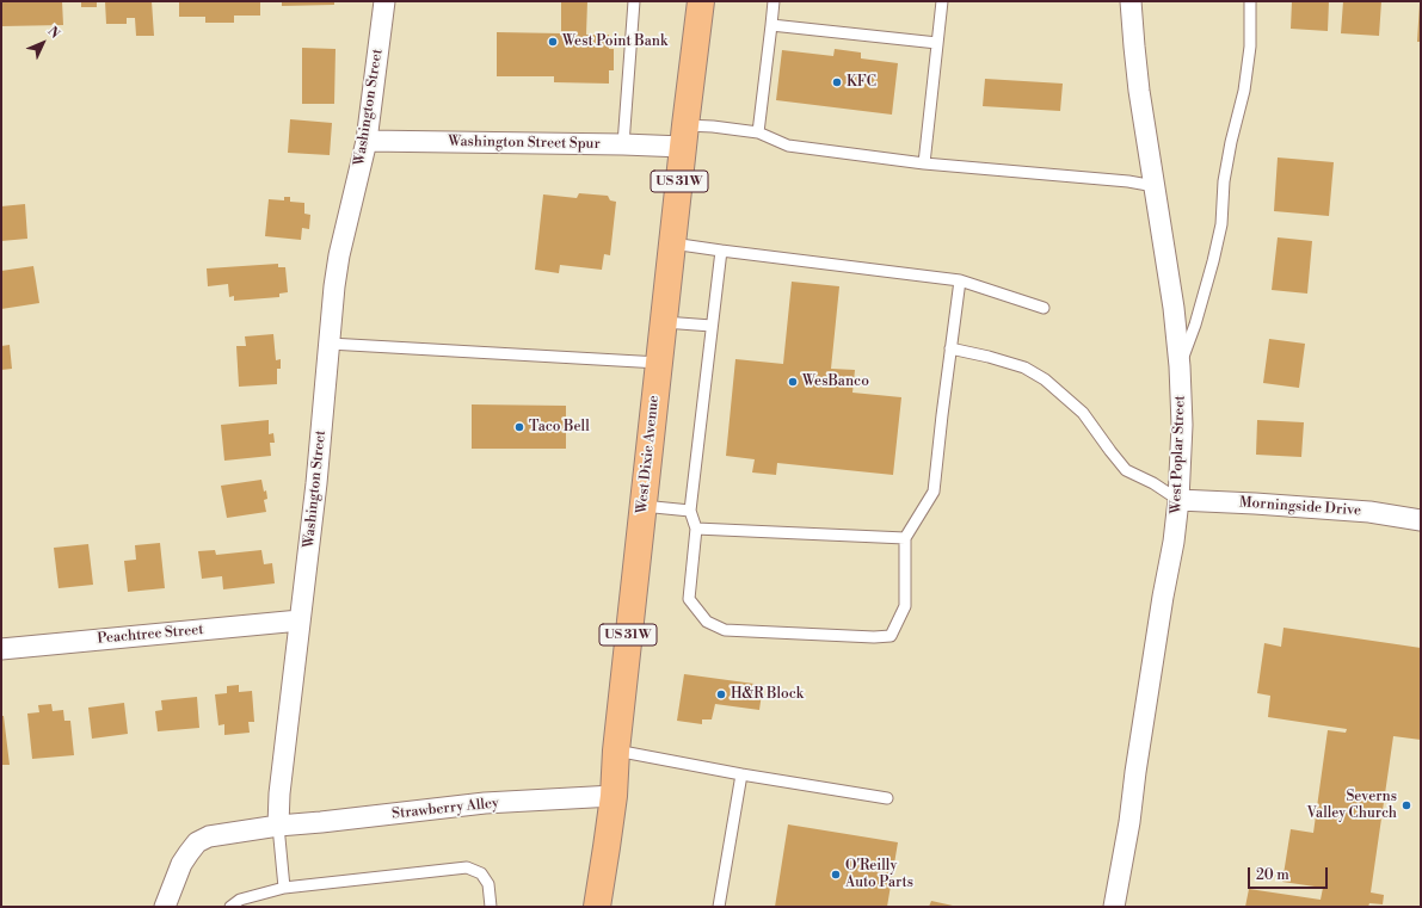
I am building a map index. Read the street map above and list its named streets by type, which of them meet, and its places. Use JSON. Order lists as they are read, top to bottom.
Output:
{
  "streets": {
    "main road": ["US 31W", "West Dixie Avenue"],
    "street": [
      "Washington Street",
      "Washington Street Spur",
      "West Poplar Street",
      "Morningside Drive",
      "Peachtree Street",
      "Strawberry Alley"
    ]
  },
  "crossings": [
    ["Washington Street", "Washington Street Spur"],
    ["Washington Street", "Peachtree Street"],
    ["Washington Street", "Strawberry Alley"],
    ["Washington Street Spur", "West Dixie Avenue"],
    ["West Dixie Avenue", "Strawberry Alley"],
    ["West Poplar Street", "Morningside Drive"]
  ],
  "places": [
    "West Point Bank",
    "KFC",
    "WesBanco",
    "Taco Bell",
    "H&R Block",
    "Severns Valley Church",
    "O'Reilly Auto Parts"
  ],
  "scale_bar": "20 m",
  "north": "top right"
}
